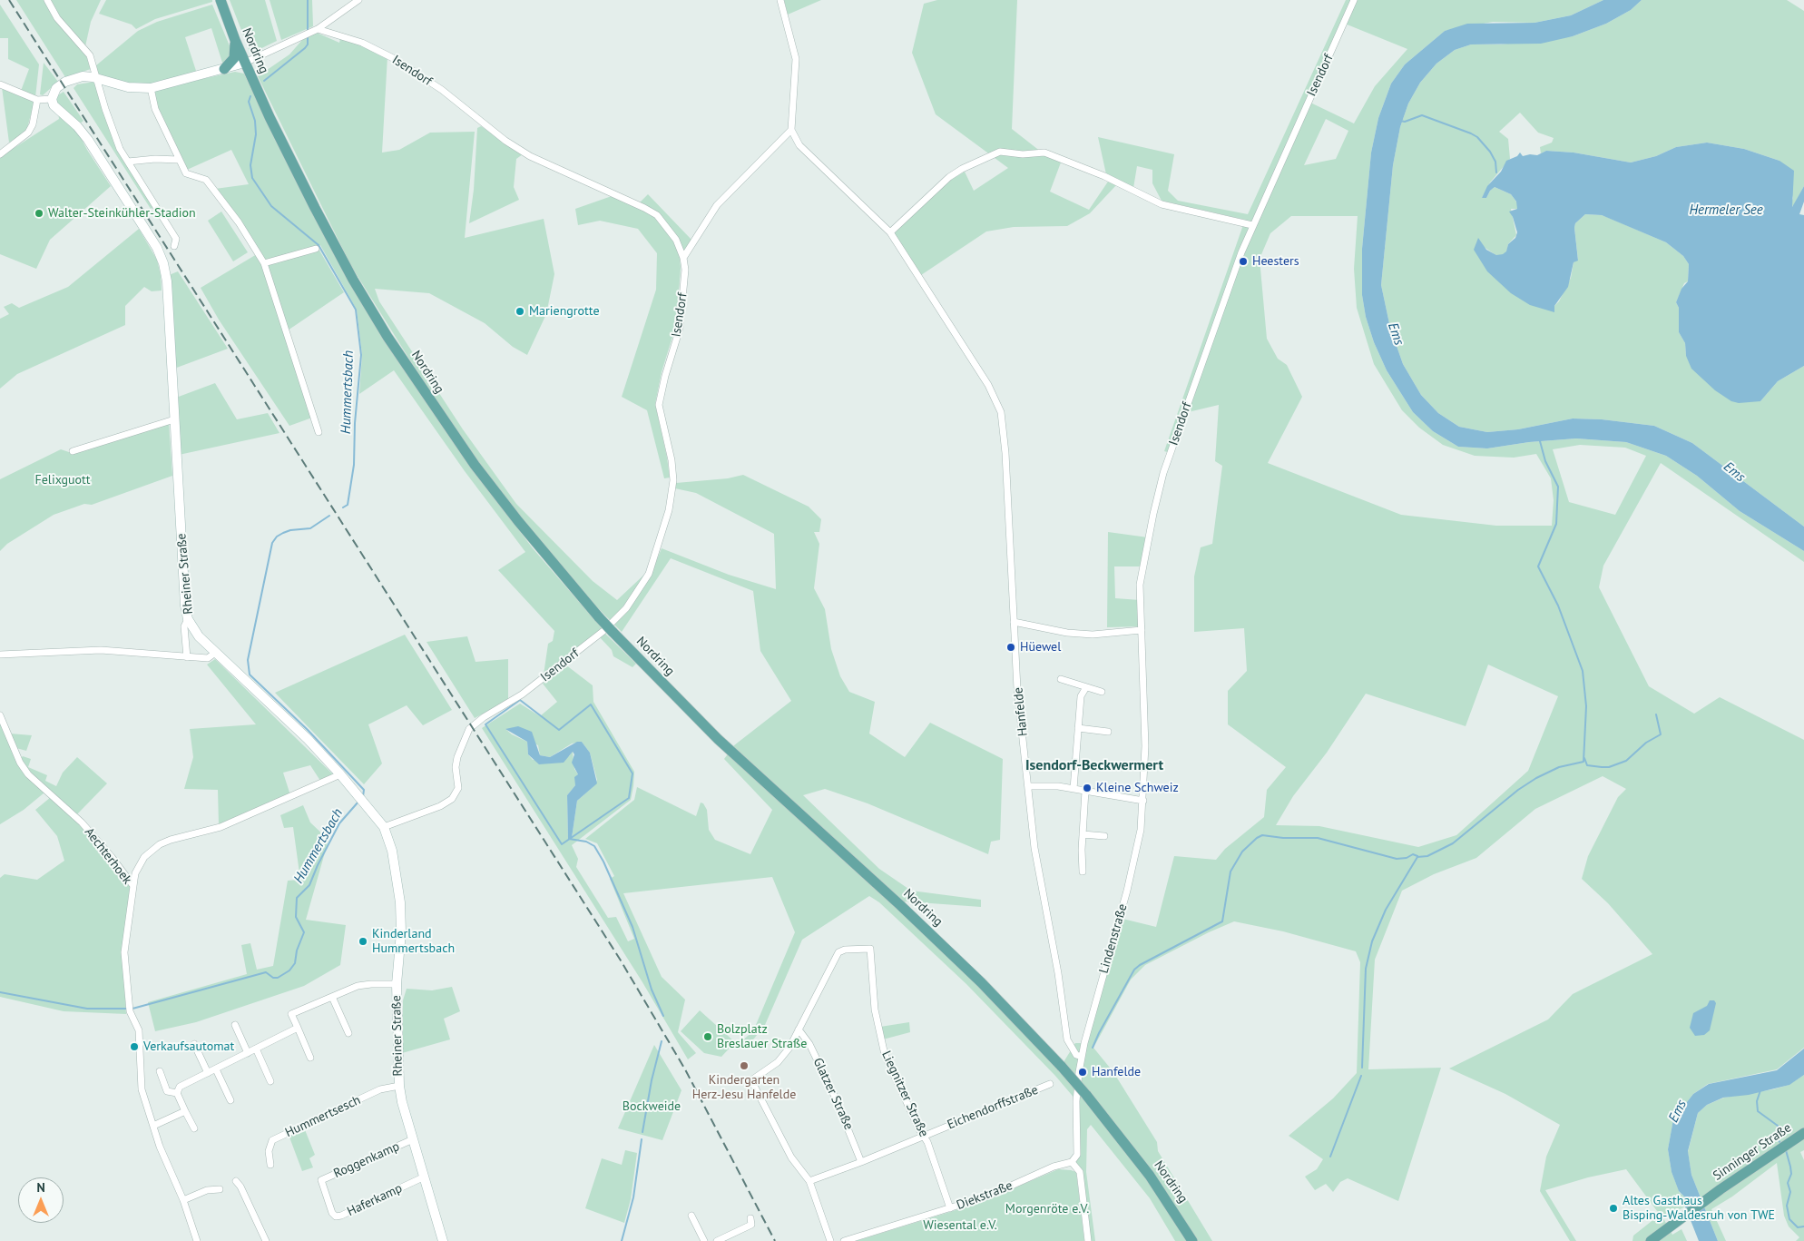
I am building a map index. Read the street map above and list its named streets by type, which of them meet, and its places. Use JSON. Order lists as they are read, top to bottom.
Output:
{
  "streets": {
    "main road": ["Nordring", "Sinninger Straße"],
    "street": [
      "Isendorf",
      "Rheiner Straße",
      "Hanfelde",
      "Aechterhoek",
      "Lindenstraße",
      "Glatzer Straße",
      "Liegnitzer Straße",
      "Eichendorffstraße",
      "Hummertsesch",
      "Roggenkamp",
      "Diekstraße",
      "Haferkamp"
    ]
  },
  "crossings": [
    ["Isendorf", "Rheiner Straße"],
    ["Isendorf", "Lindenstraße"],
    ["Rheiner Straße", "Hummertsesch"],
    ["Rheiner Straße", "Roggenkamp"],
    ["Rheiner Straße", "Haferkamp"],
    ["Hanfelde", "Lindenstraße"],
    ["Lindenstraße", "Diekstraße"],
    ["Glatzer Straße", "Liegnitzer Straße"],
    ["Glatzer Straße", "Eichendorffstraße"],
    ["Liegnitzer Straße", "Eichendorffstraße"],
    ["Liegnitzer Straße", "Diekstraße"],
    ["Roggenkamp", "Haferkamp"]
  ],
  "districts": ["Isendorf-Beckwermert"],
  "water": ["Hermeler See", "Ems", "Hummertsbach"],
  "parks": [
    "Felixguott",
    "Bockweide",
    "Morgenröte e.V.",
    "Wiesental e.V."
  ],
  "places": [
    "Walter-Steinkühler-Stadion",
    "Heesters",
    "Mariengrotte",
    "Hüewel",
    "Kleine Schweiz",
    "Kinderland Hummertsbach",
    "Bolzplatz Breslauer Straße",
    "Verkaufsautomat",
    "Kindergarten Herz-Jesu Hanfelde",
    "Hanfelde",
    "Altes Gasthaus Bisping-Waldesruh von TWE"
  ],
  "north": "top"
}
